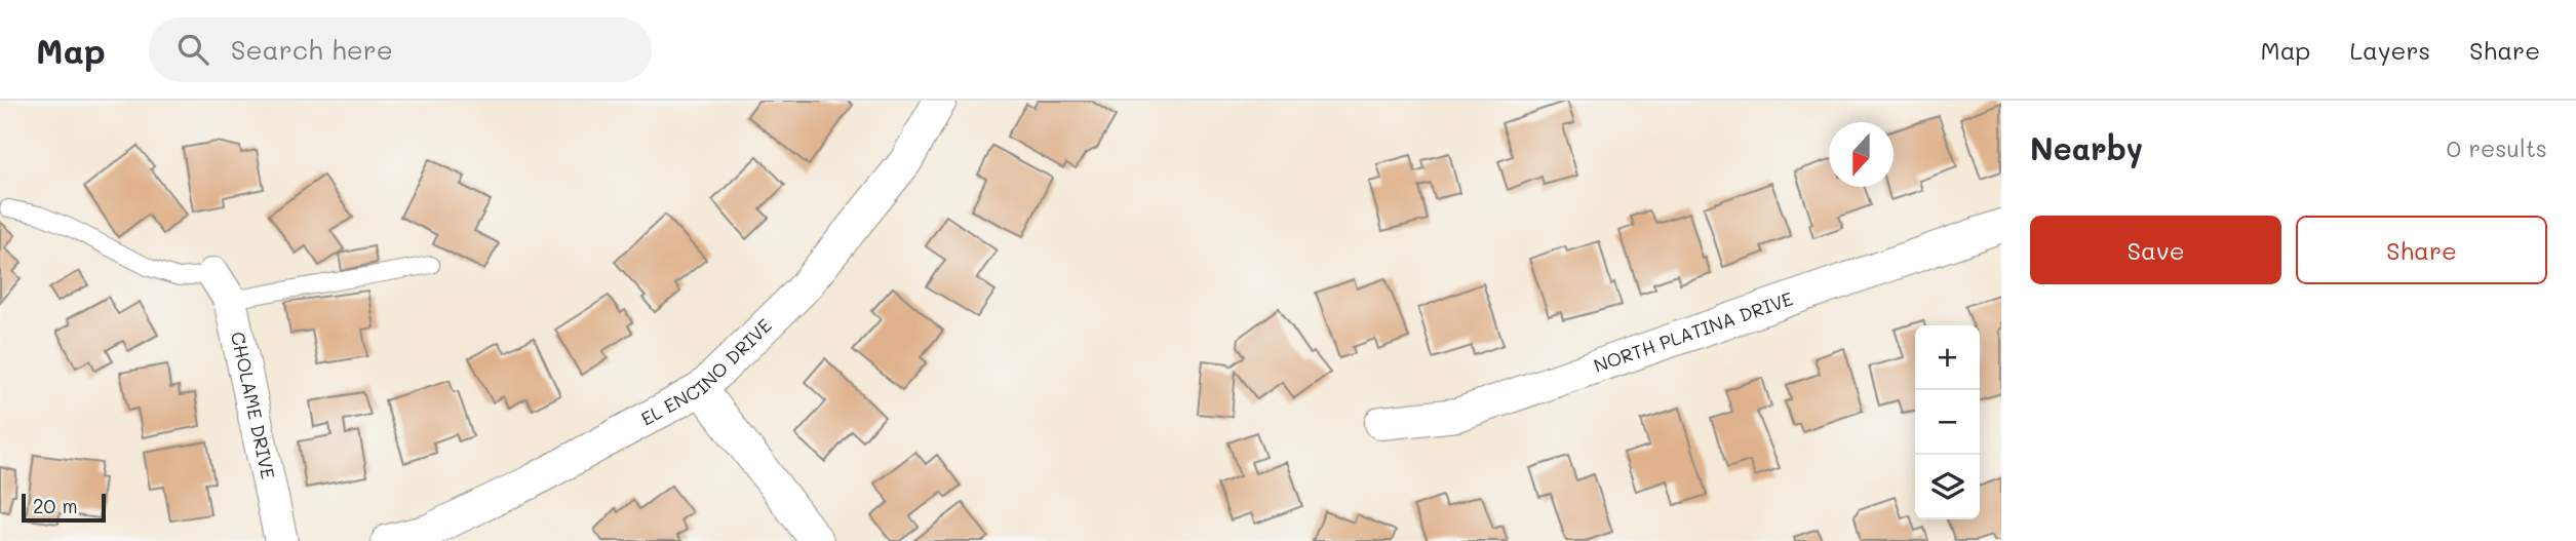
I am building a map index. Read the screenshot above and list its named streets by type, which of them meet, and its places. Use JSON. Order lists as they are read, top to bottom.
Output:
{
  "streets": {
    "street": ["NORTH PLATINA DRIVE", "EL ENCINO DRIVE", "CHOLAME DRIVE"]
  },
  "scale_bar": "20 m",
  "north": "bottom",
  "page": {
    "header": "Map",
    "search": "Search here",
    "nav": ["Map", "Layers", "Share"],
    "heading": ["Nearby", "0 results"],
    "buttons": ["Save", "Share"],
    "map_buttons": ["+", "−"],
    "scale": "20 m"
  }
}
